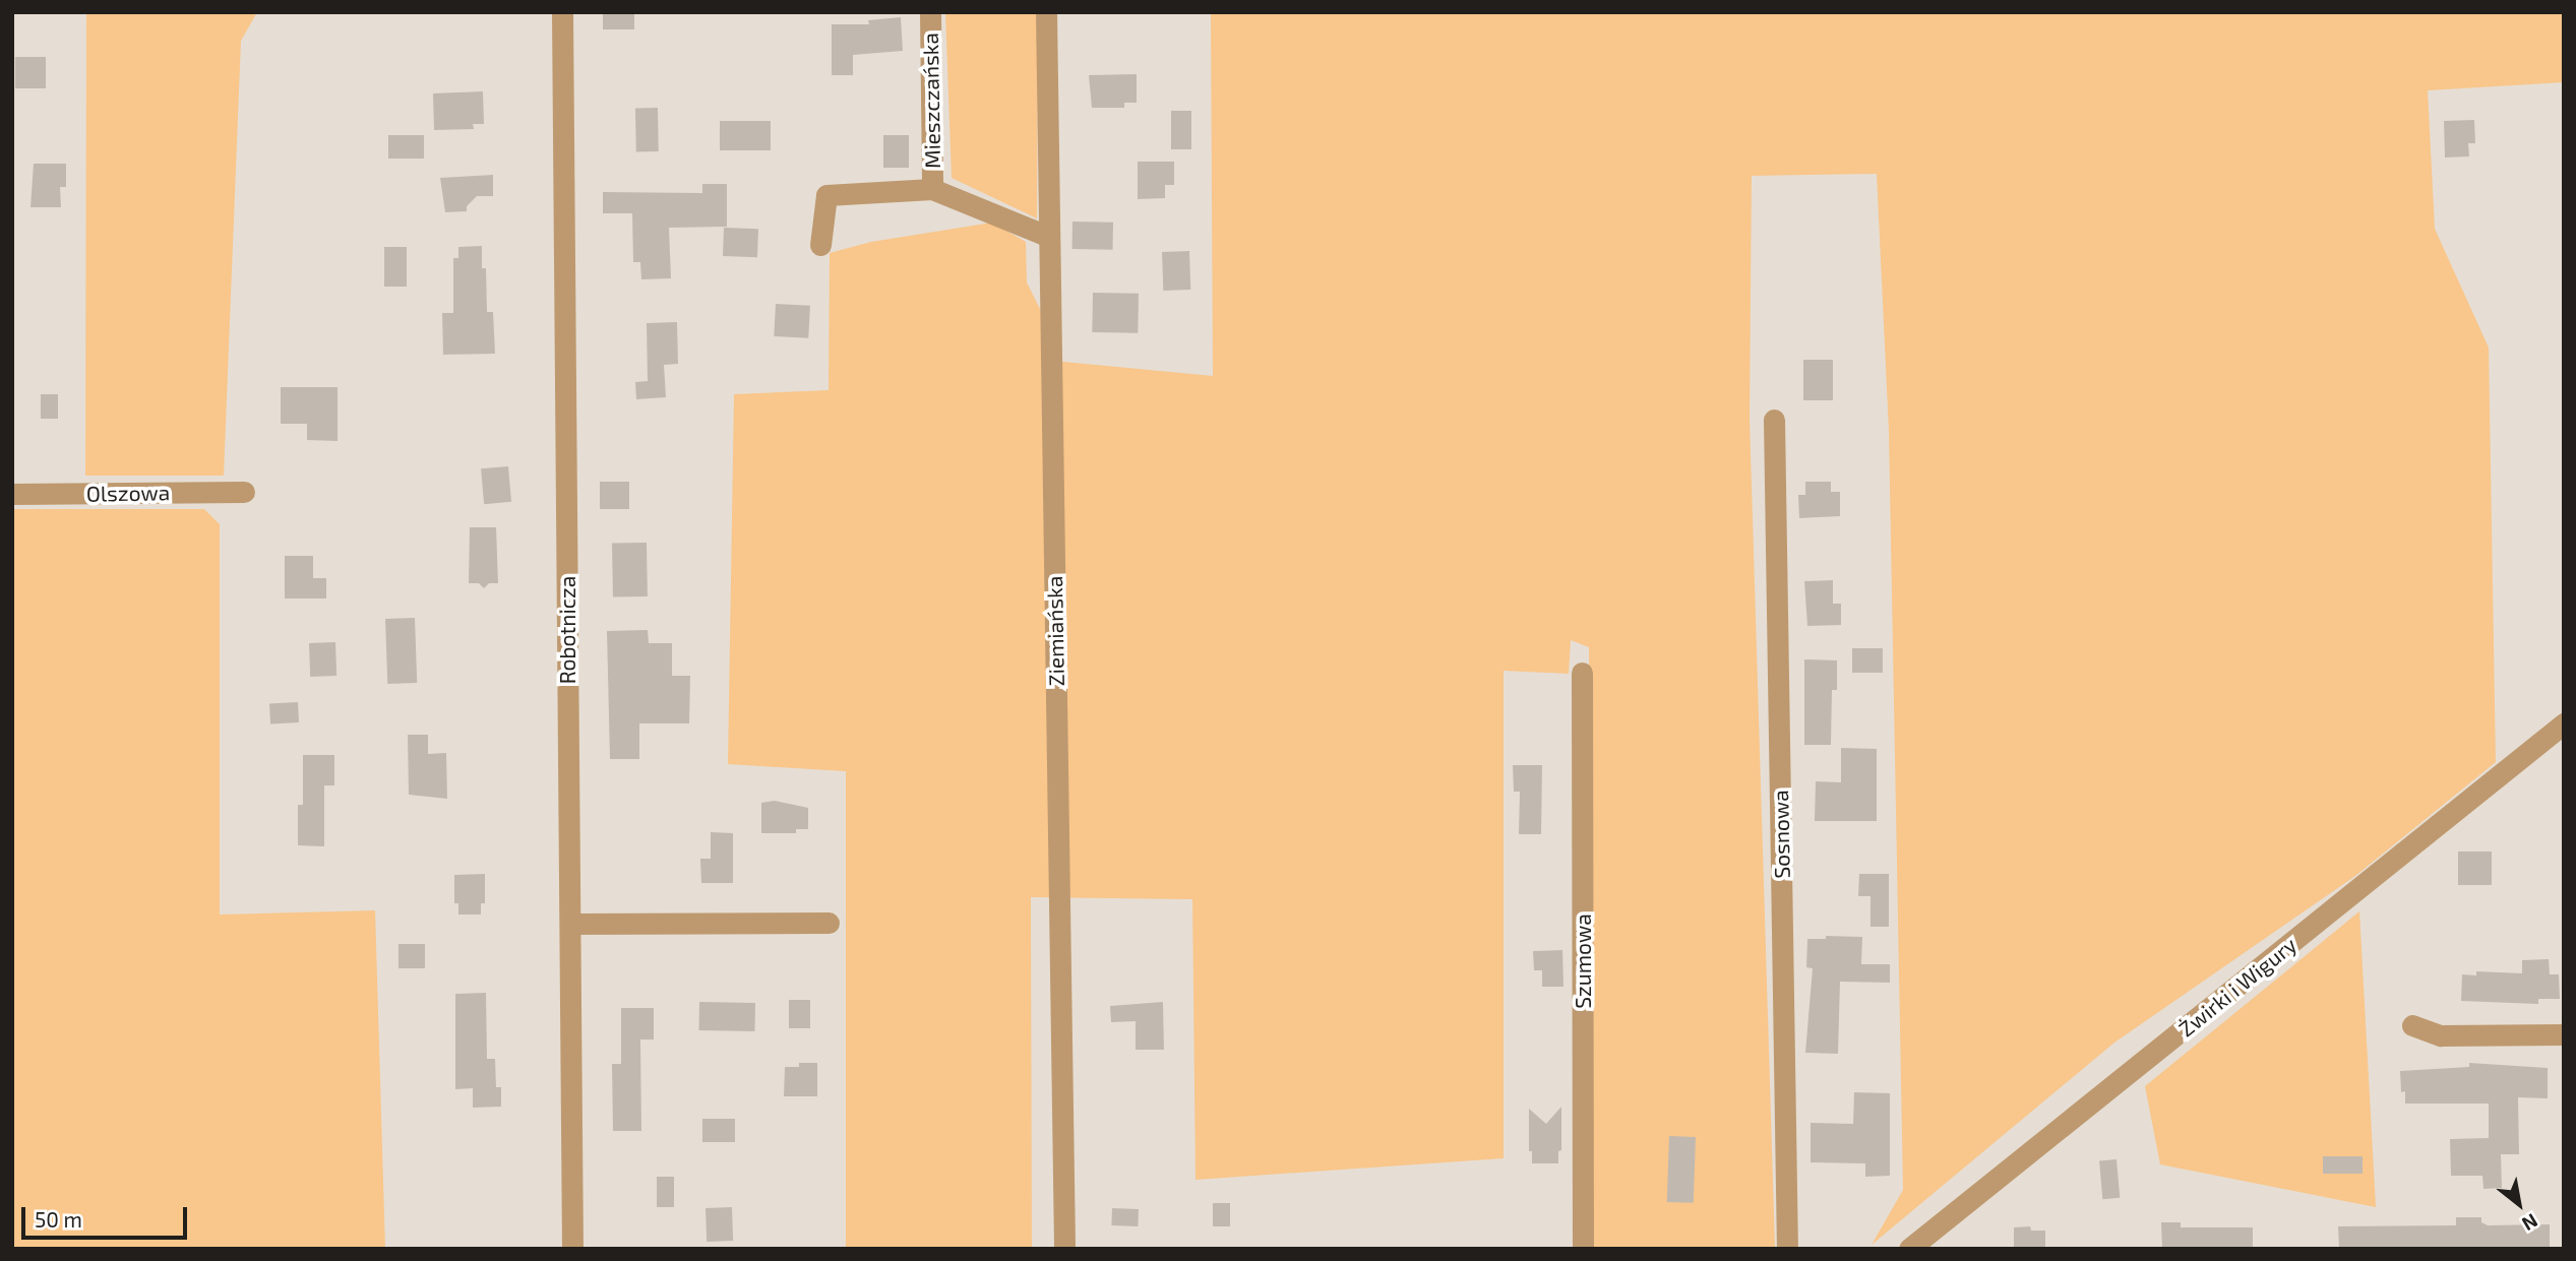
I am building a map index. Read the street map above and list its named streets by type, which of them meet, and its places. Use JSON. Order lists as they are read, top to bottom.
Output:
{
  "streets": {
    "street": [
      "Mieszczańska",
      "Olszowa",
      "Robotnicza",
      "Ziemiańska",
      "Sosnowa",
      "Szumowa",
      "Żwirki i Wigury"
    ]
  },
  "scale_bar": "50 m",
  "north": "bottom right"
}
